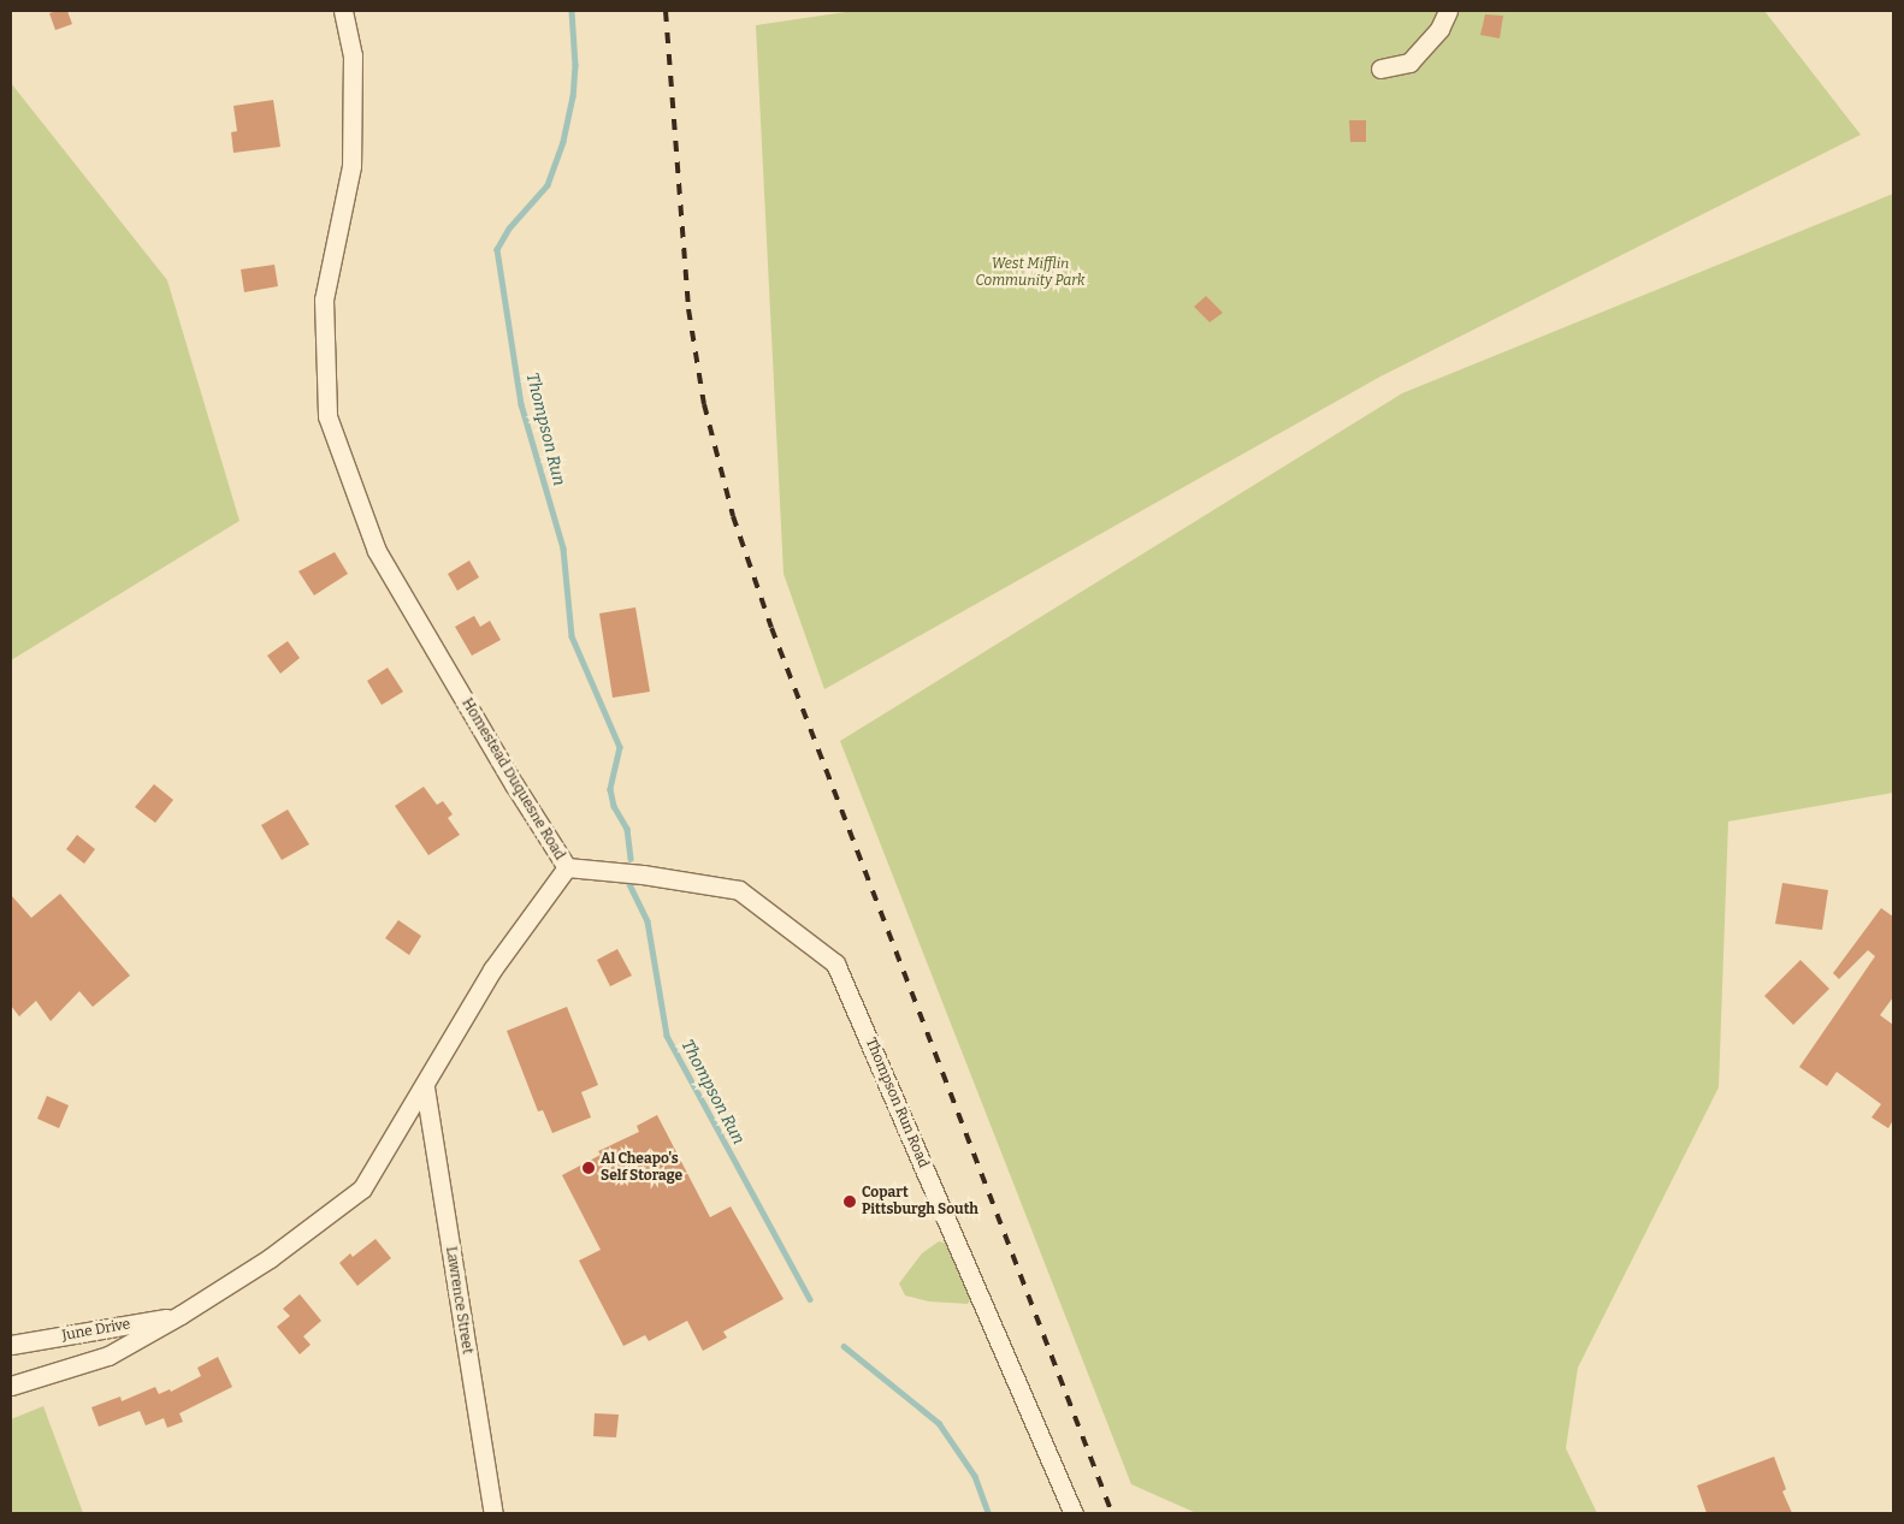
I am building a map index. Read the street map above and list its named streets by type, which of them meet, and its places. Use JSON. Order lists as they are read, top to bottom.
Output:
{
  "streets": {
    "street": [
      "Homestead Duquesne Road",
      "Thompson Run Road",
      "Lawrence Street",
      "June Drive"
    ]
  },
  "crossings": [
    ["Homestead Duquesne Road", "Thompson Run Road"],
    ["Homestead Duquesne Road", "Lawrence Street"],
    ["Homestead Duquesne Road", "June Drive"]
  ],
  "water": ["Thompson Run"],
  "parks": ["West Mifflin Community Park"],
  "places": ["Al Cheapo's Self Storage", "Copart Pittsburgh South"]
}
